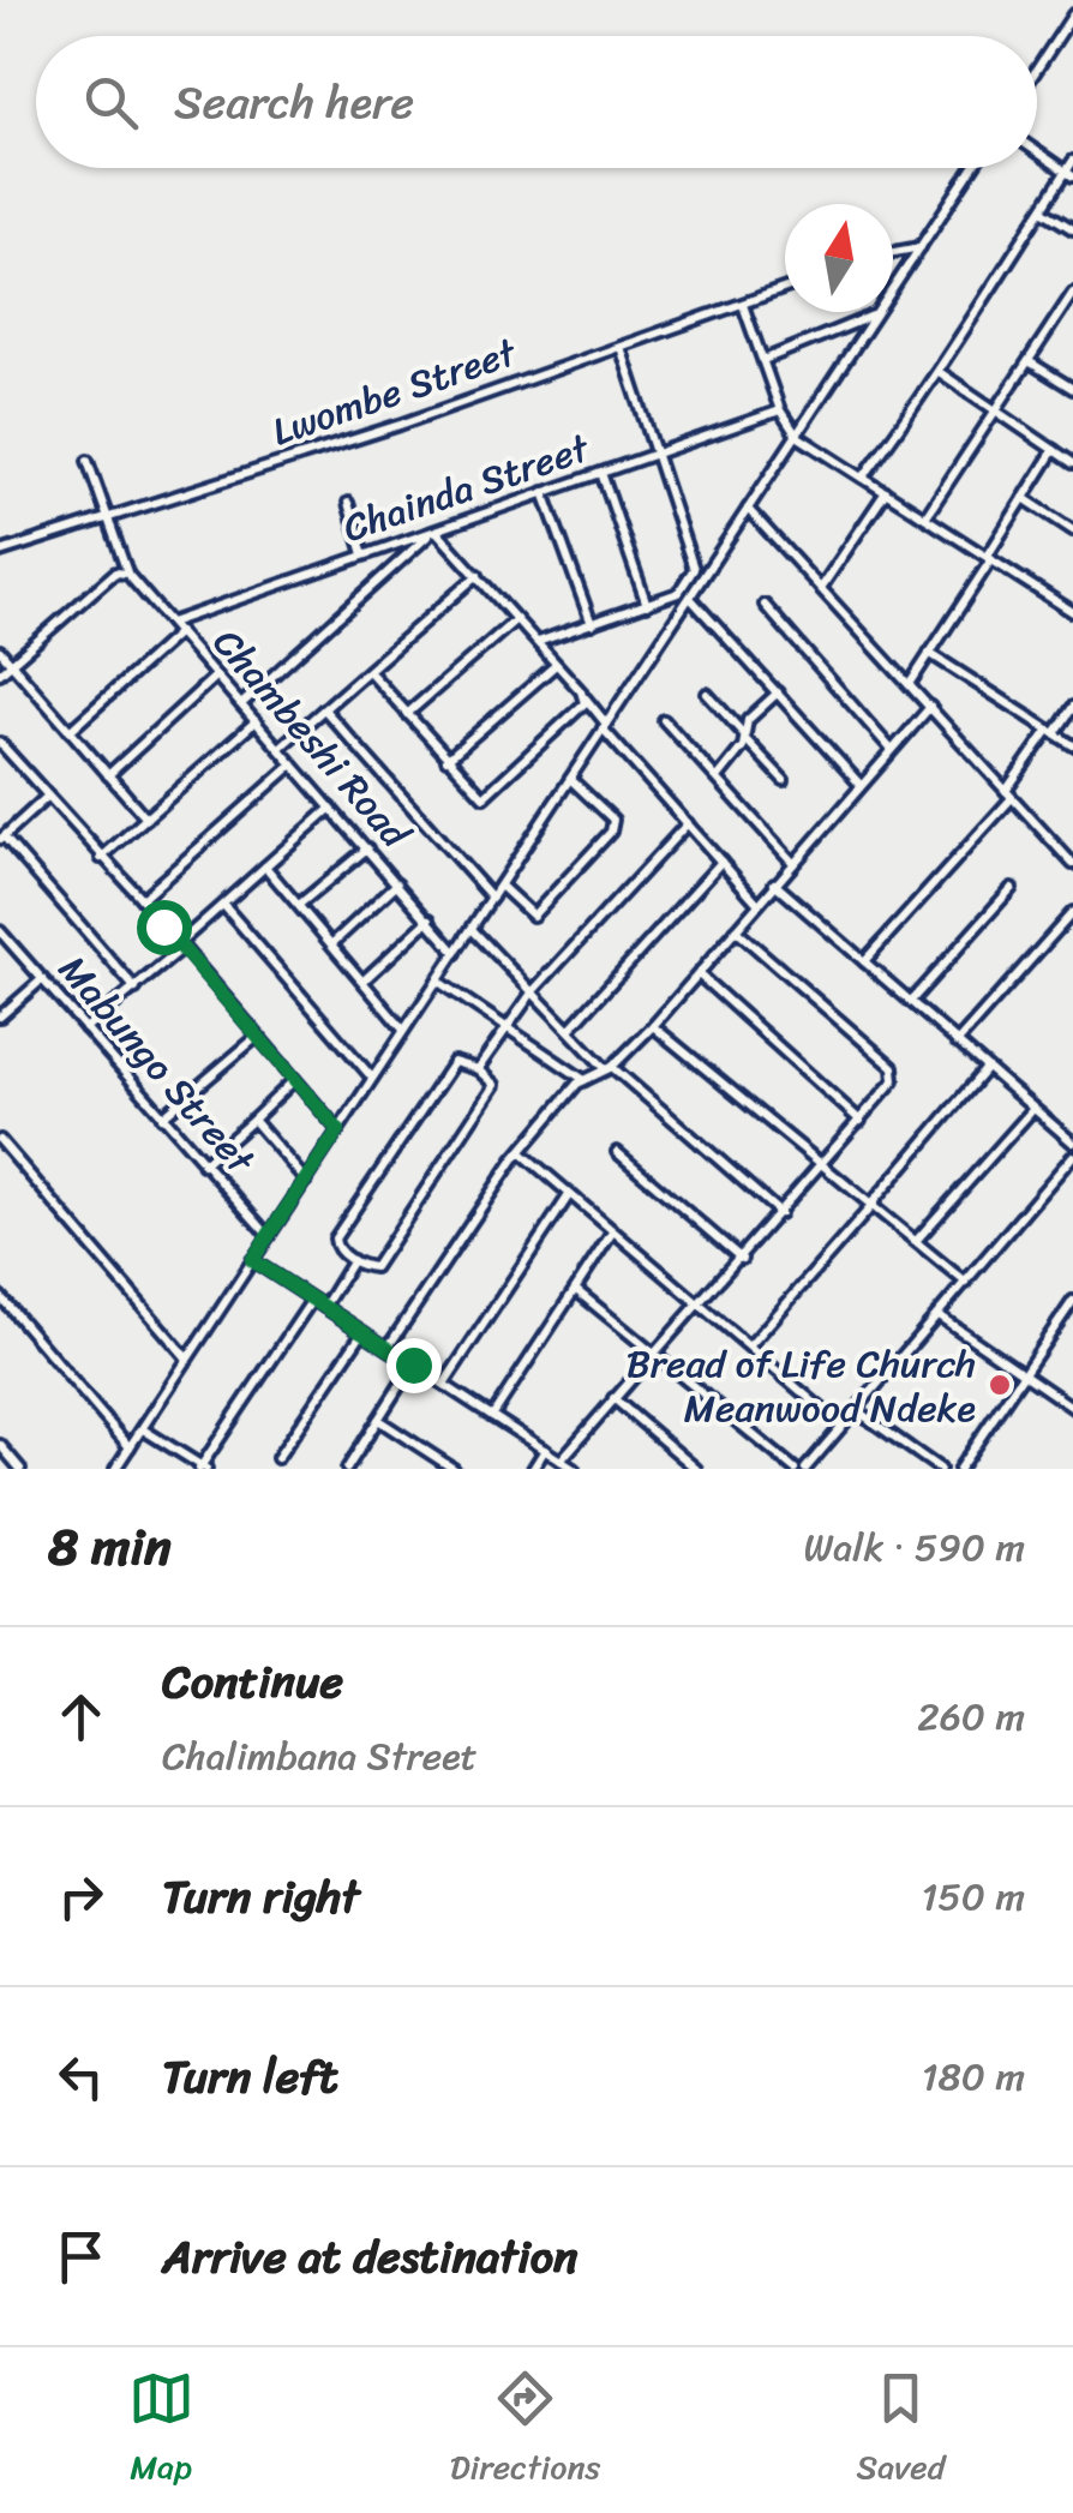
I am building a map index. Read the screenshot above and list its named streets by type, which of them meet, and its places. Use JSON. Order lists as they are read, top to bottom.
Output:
{
  "streets": {
    "street": [
      "Lwombe Street",
      "Chainda Street",
      "Chambeshi Road",
      "Mabungo Street"
    ]
  },
  "crossings": [
    ["Chainda Street", "Chambeshi Road"]
  ],
  "places": ["Bread of Life Church Meanwood Ndeke"],
  "north": "top",
  "page": {
    "search": "Search here",
    "heading": ["8 min", "Walk · 590 m"],
    "list": [
      ["Continue", "Chalimbana Street", "260 m"],
      ["Turn right", "150 m"],
      ["Turn left", "180 m"],
      "Arrive at destination"
    ],
    "nav": ["Map", "Directions", "Saved"]
  }
}
